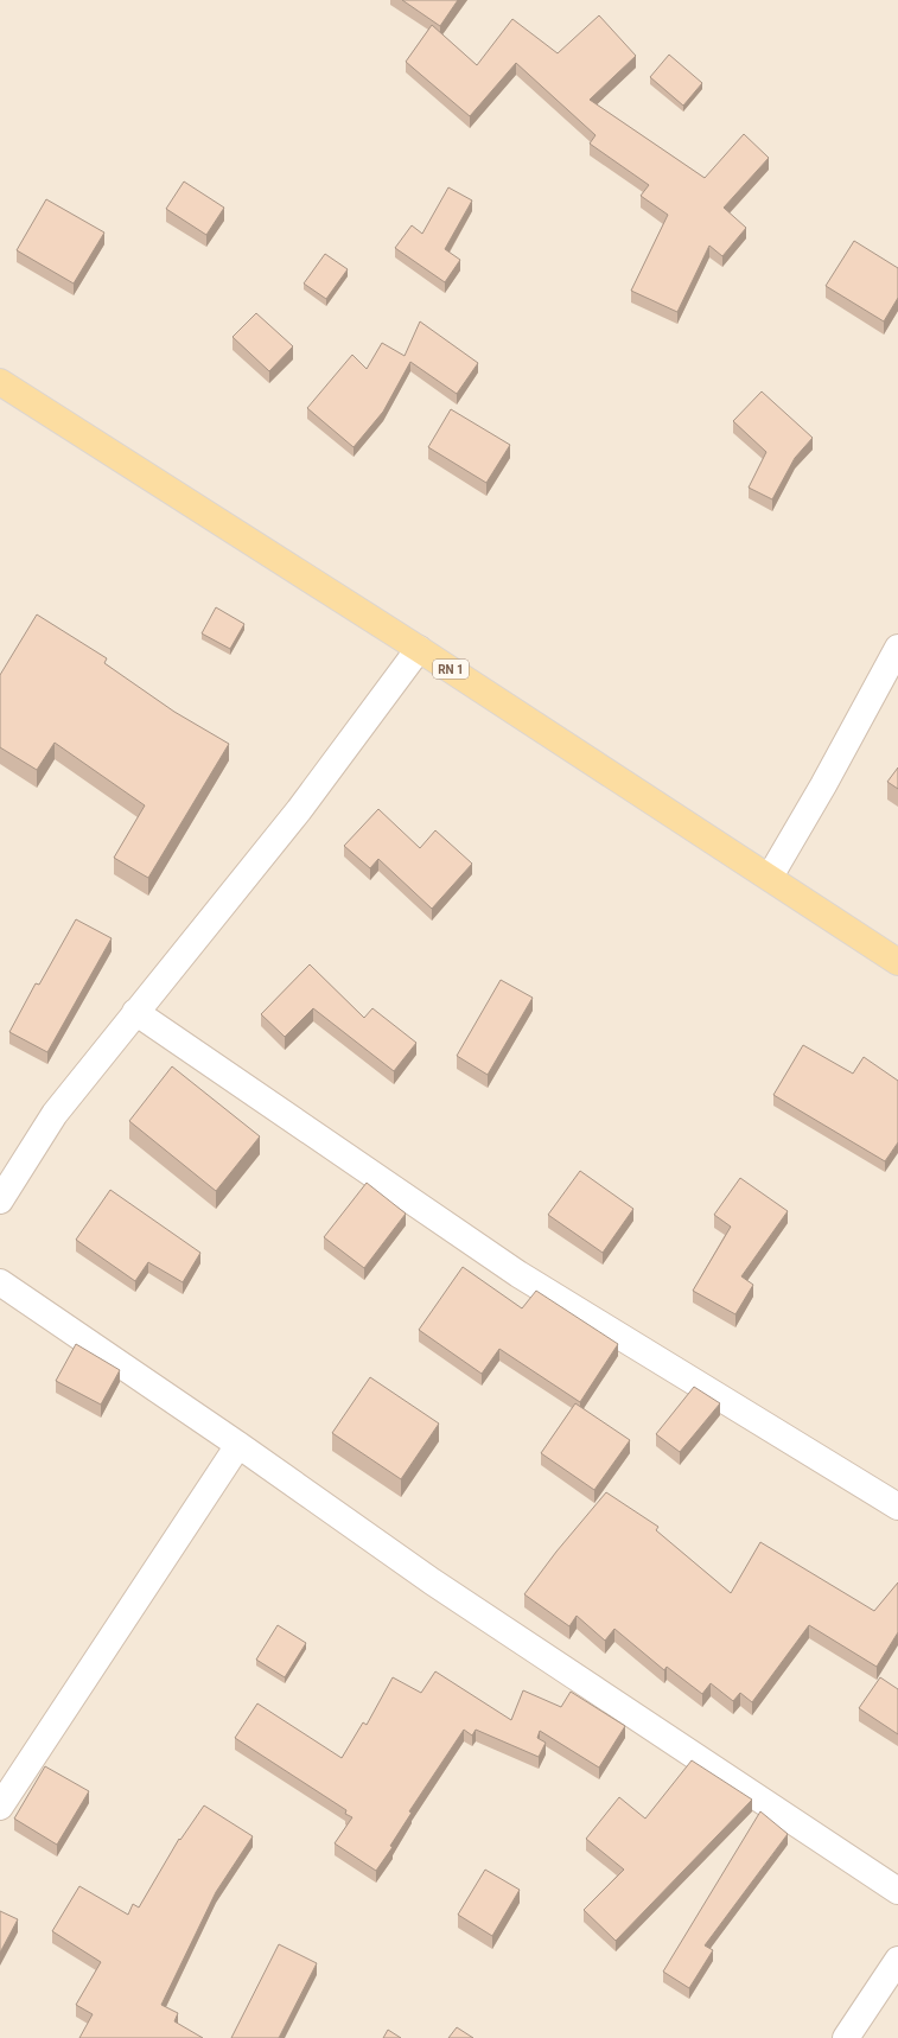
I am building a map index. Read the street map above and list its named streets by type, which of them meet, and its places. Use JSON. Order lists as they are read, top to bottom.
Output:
{
  "streets": {
    "main road": ["RN 1"]
  }
}
